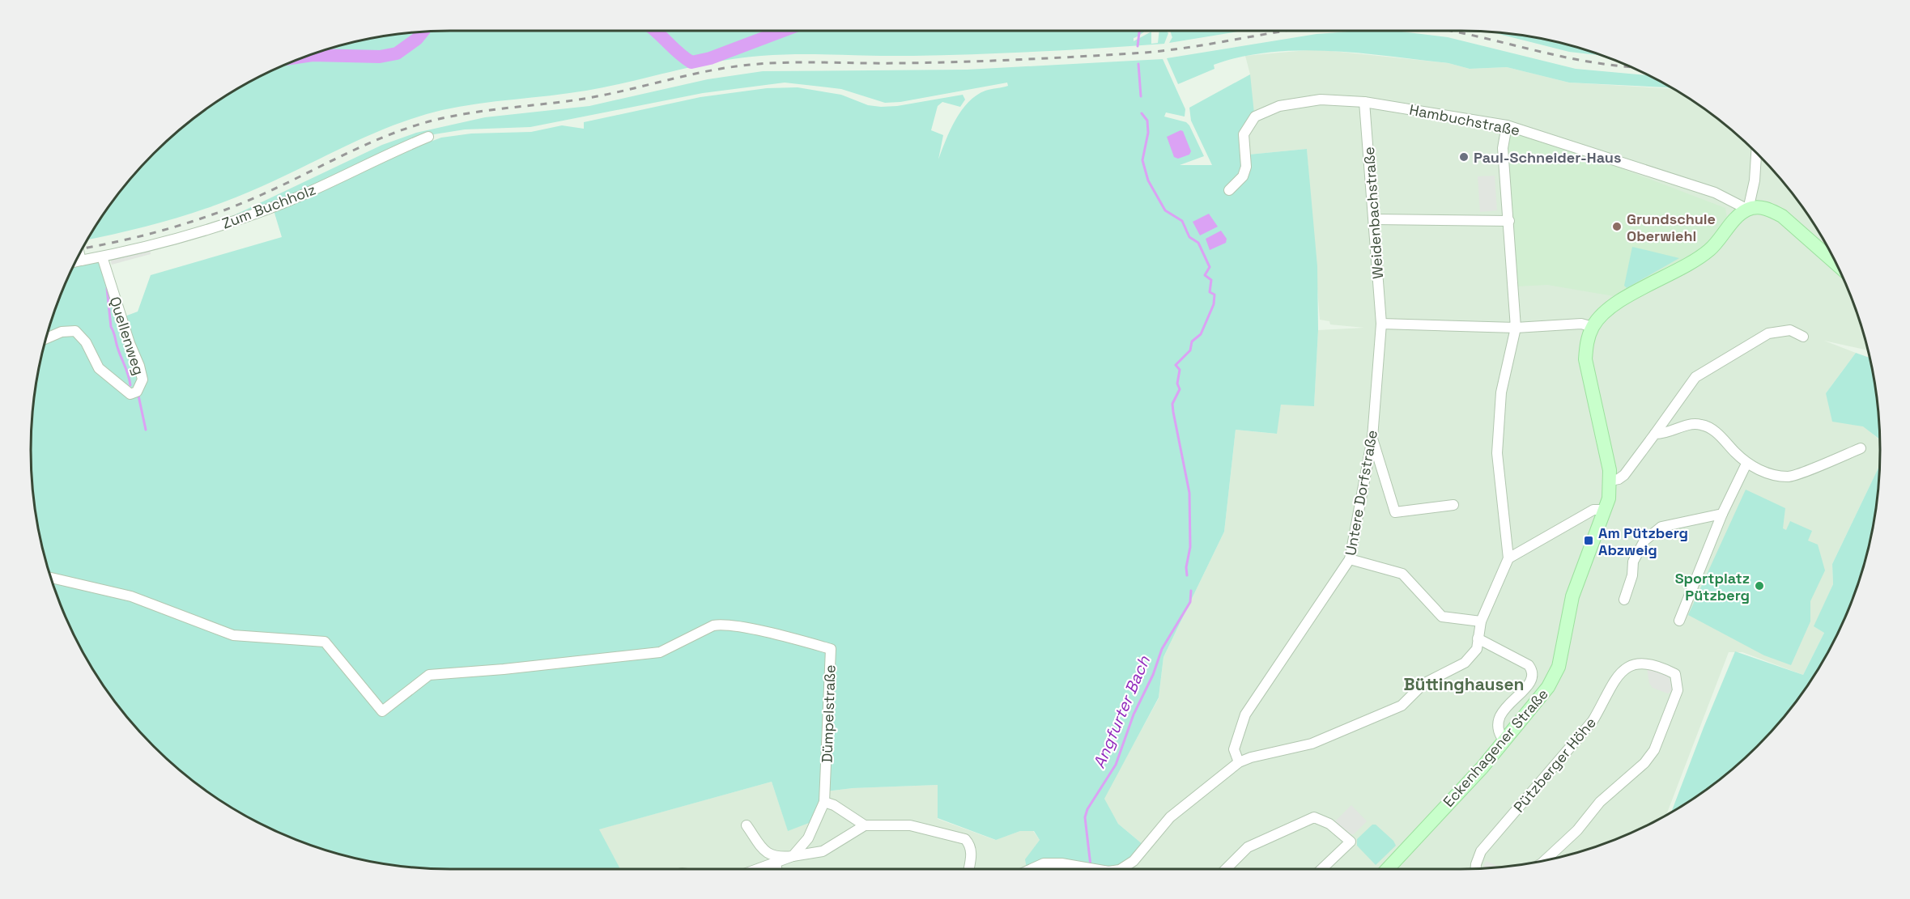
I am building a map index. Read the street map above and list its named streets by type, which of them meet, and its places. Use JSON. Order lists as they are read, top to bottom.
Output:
{
  "streets": {
    "main road": ["Eckenhagener Straße"],
    "street": [
      "Hambuchstraße",
      "Zum Buchholz",
      "Weidenbachstraße",
      "Quellenweg",
      "Untere Dorfstraße",
      "Dümpelstraße",
      "Pützberger Höhe"
    ]
  },
  "crossings": [
    ["Hambuchstraße", "Weidenbachstraße"],
    ["Hambuchstraße", "Eckenhagener Straße"],
    ["Zum Buchholz", "Quellenweg"],
    ["Weidenbachstraße", "Untere Dorfstraße"]
  ],
  "districts": ["Büttinghausen"],
  "water": ["Angfurter Bach"],
  "places": {
    "other": ["Paul-Schneider-Haus", "Grundschule Oberwiehl", "Sportplatz Pützberg"],
    "transit": ["Am Pützberg Abzweig"]
  }
}
